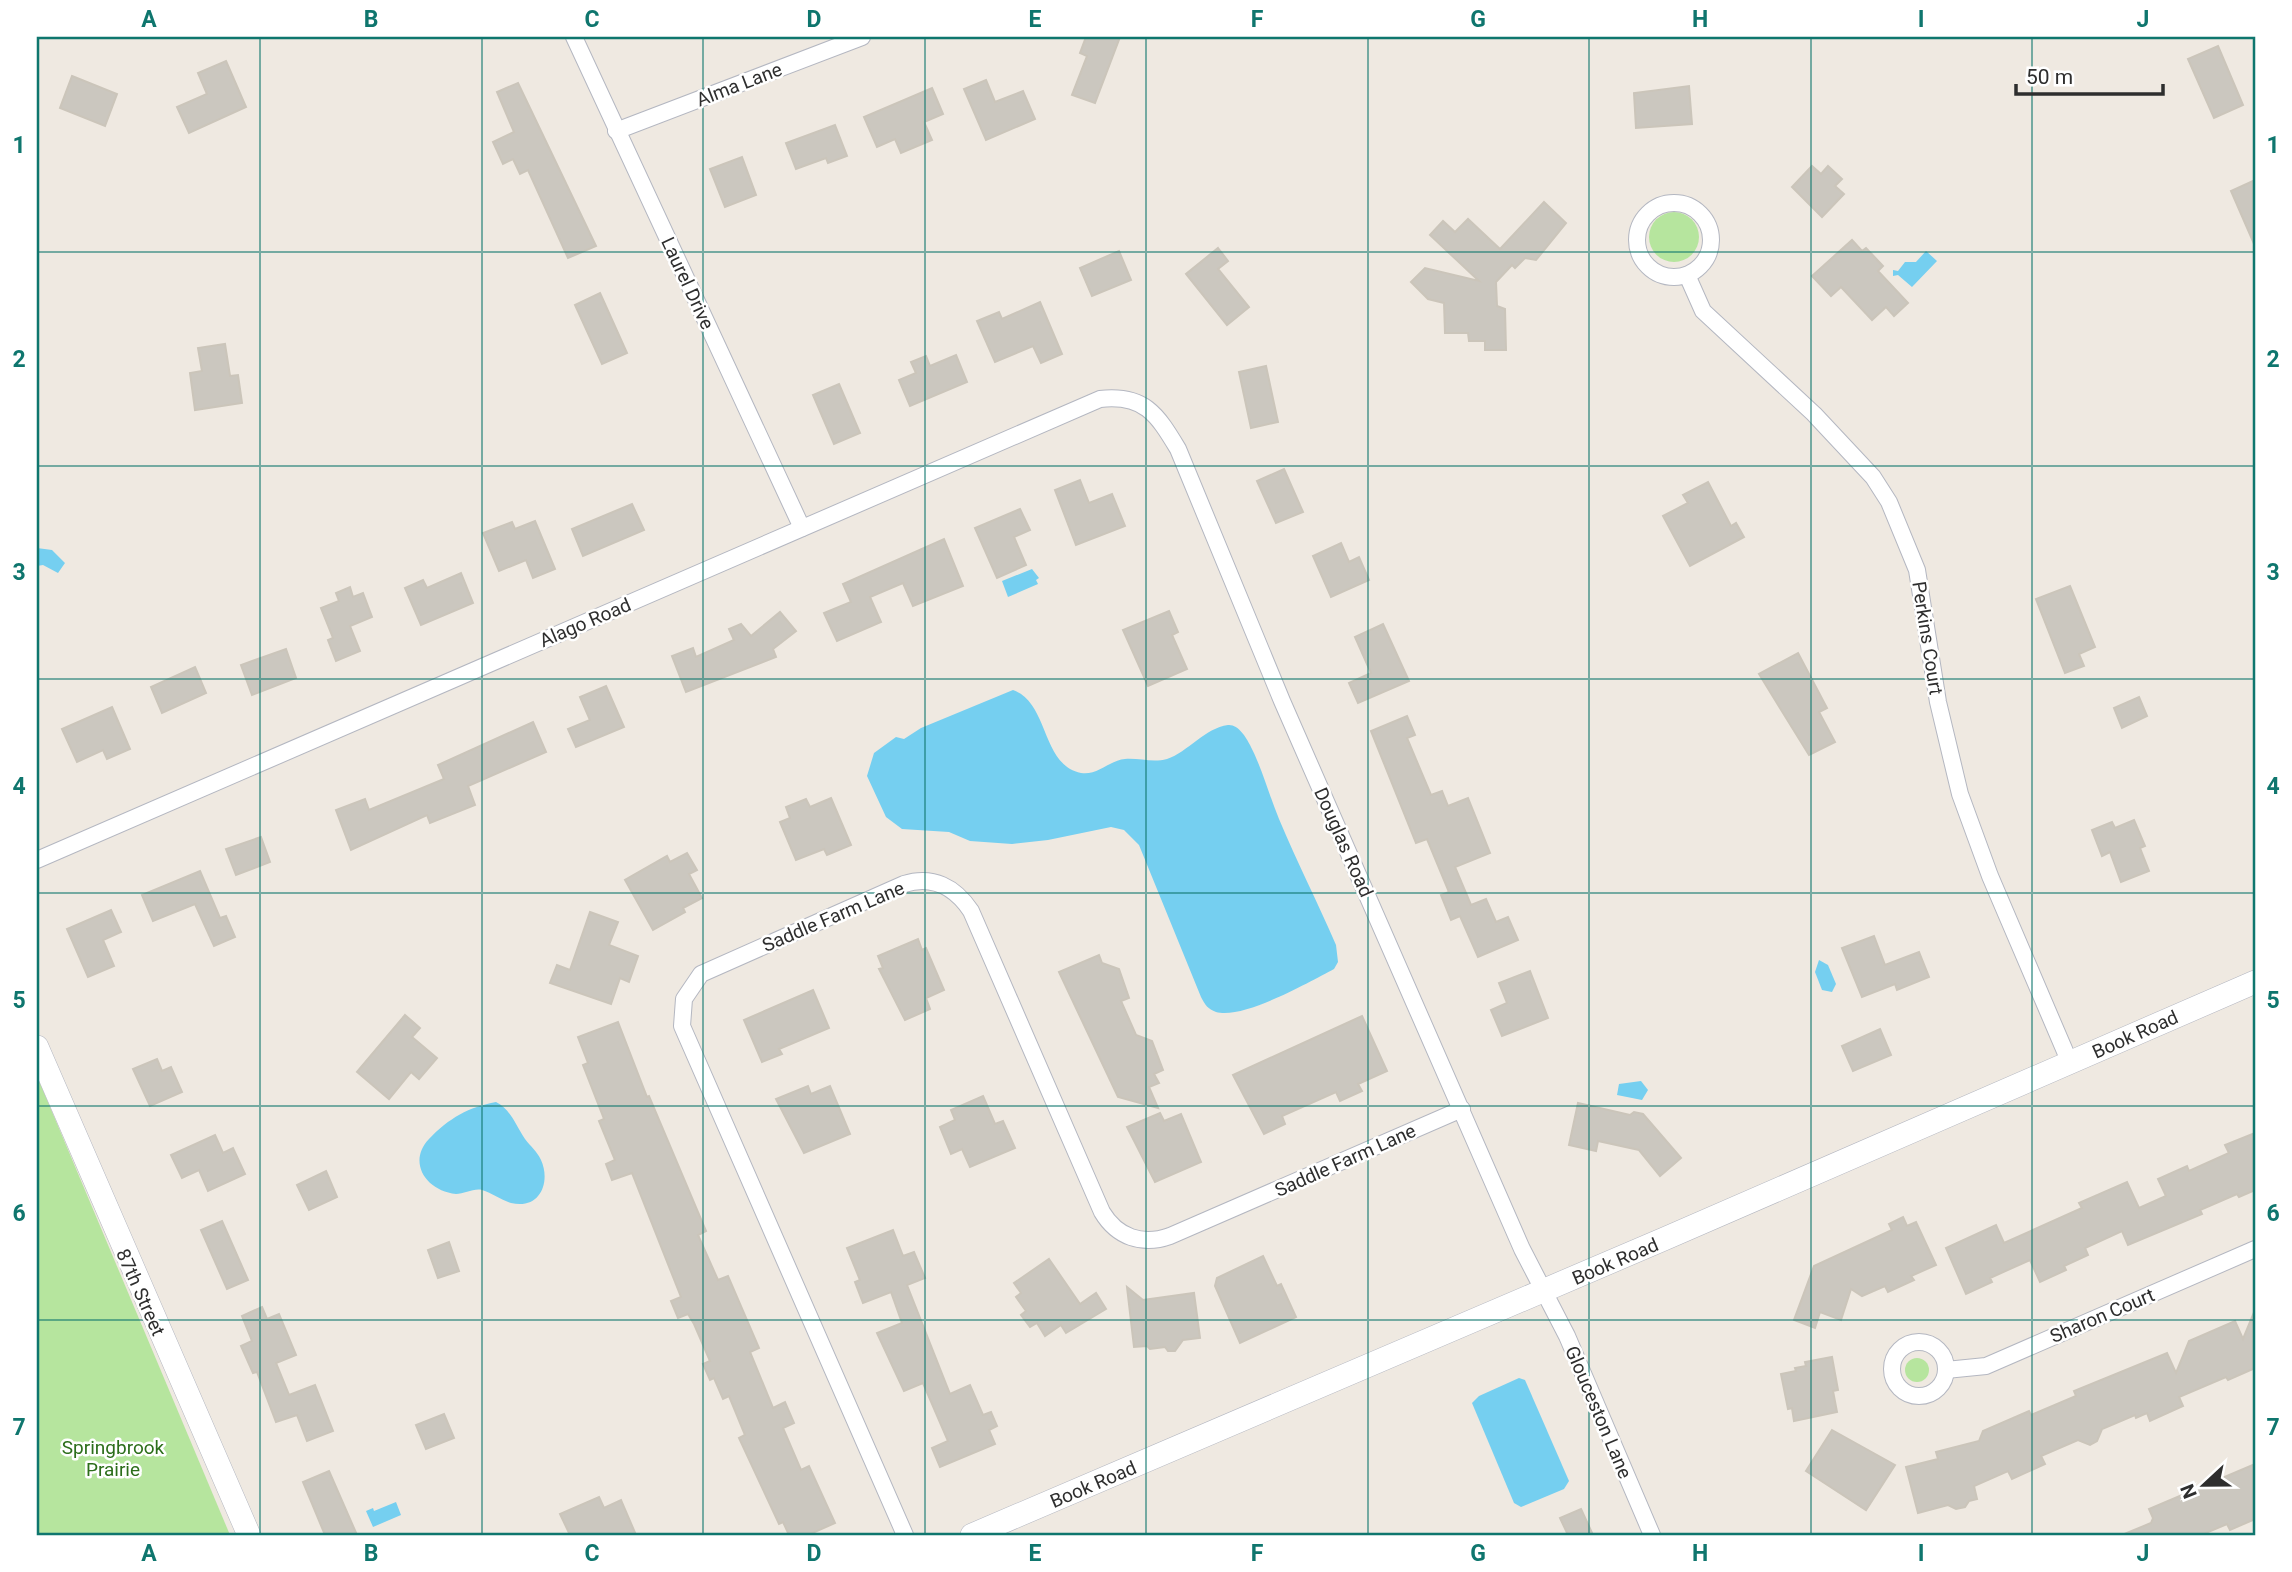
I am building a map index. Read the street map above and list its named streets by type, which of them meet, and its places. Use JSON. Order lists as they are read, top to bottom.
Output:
{
  "streets": {
    "street": [
      "Alma Lane",
      "Laurel Drive",
      "Alago Road",
      "Perkins Court",
      "Douglas Road",
      "Saddle Farm Lane",
      "Book Road",
      "87th Street",
      "Sharon Court",
      "Glouceston Lane"
    ]
  },
  "crossings": [
    ["Alma Lane", "Laurel Drive"],
    ["Laurel Drive", "Alago Road"],
    ["Alago Road", "Douglas Road"],
    ["Perkins Court", "Book Road"],
    ["Douglas Road", "Saddle Farm Lane"],
    ["Douglas Road", "Book Road"],
    ["Douglas Road", "Glouceston Lane"],
    ["Book Road", "Glouceston Lane"]
  ],
  "parks": ["Springbrook Prairie"],
  "scale_bar": "50 m",
  "north": "left",
  "grid": {
    "columns": [
      "A",
      "B",
      "C",
      "D",
      "E",
      "F",
      "G",
      "H",
      "I",
      "J"
    ],
    "rows": [
      "1",
      "2",
      "3",
      "4",
      "5",
      "6",
      "7"
    ]
  }
}
